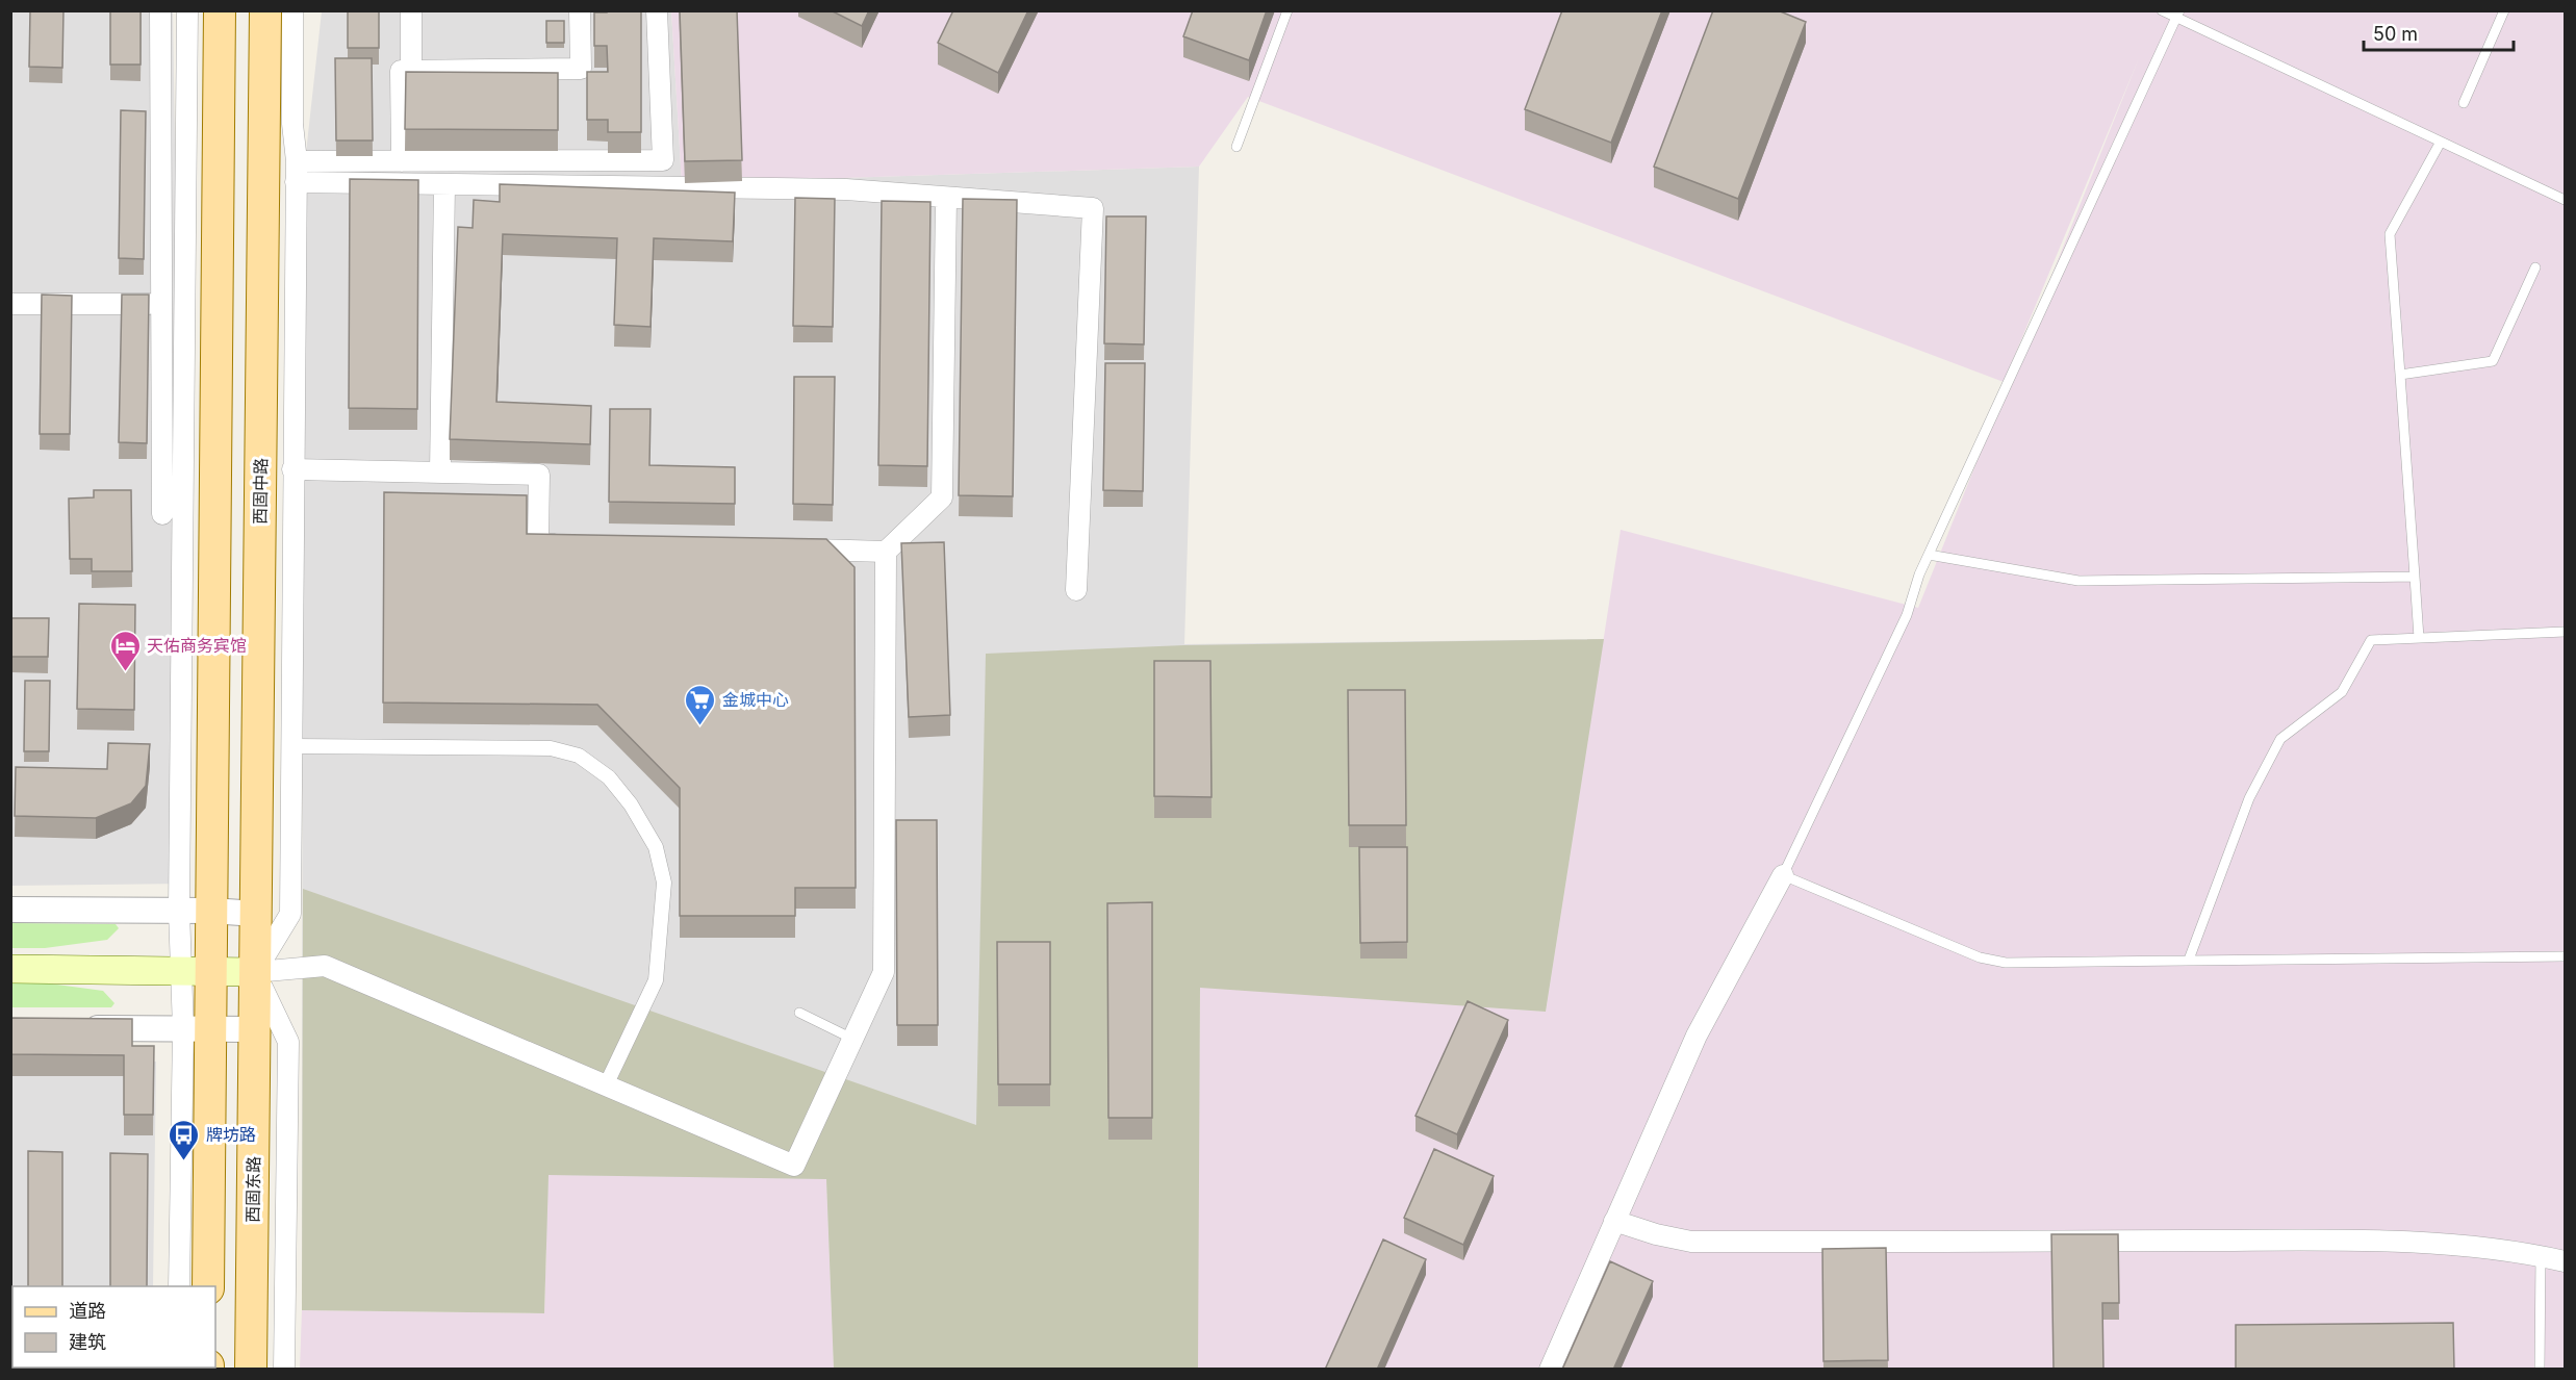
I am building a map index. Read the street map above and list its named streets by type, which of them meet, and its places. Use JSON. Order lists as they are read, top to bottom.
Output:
{
  "streets": {
    "main road": ["西固中路", "西固东路"]
  },
  "crossings": [
    ["西固中路", "西固东路"]
  ],
  "places": {
    "hotel": ["天佑商务宾馆"],
    "supermarket": ["金城中心"],
    "bus stop": ["牌坊路"]
  },
  "legend": ["道路", "建筑"],
  "scale_bar": "50 m"
}
